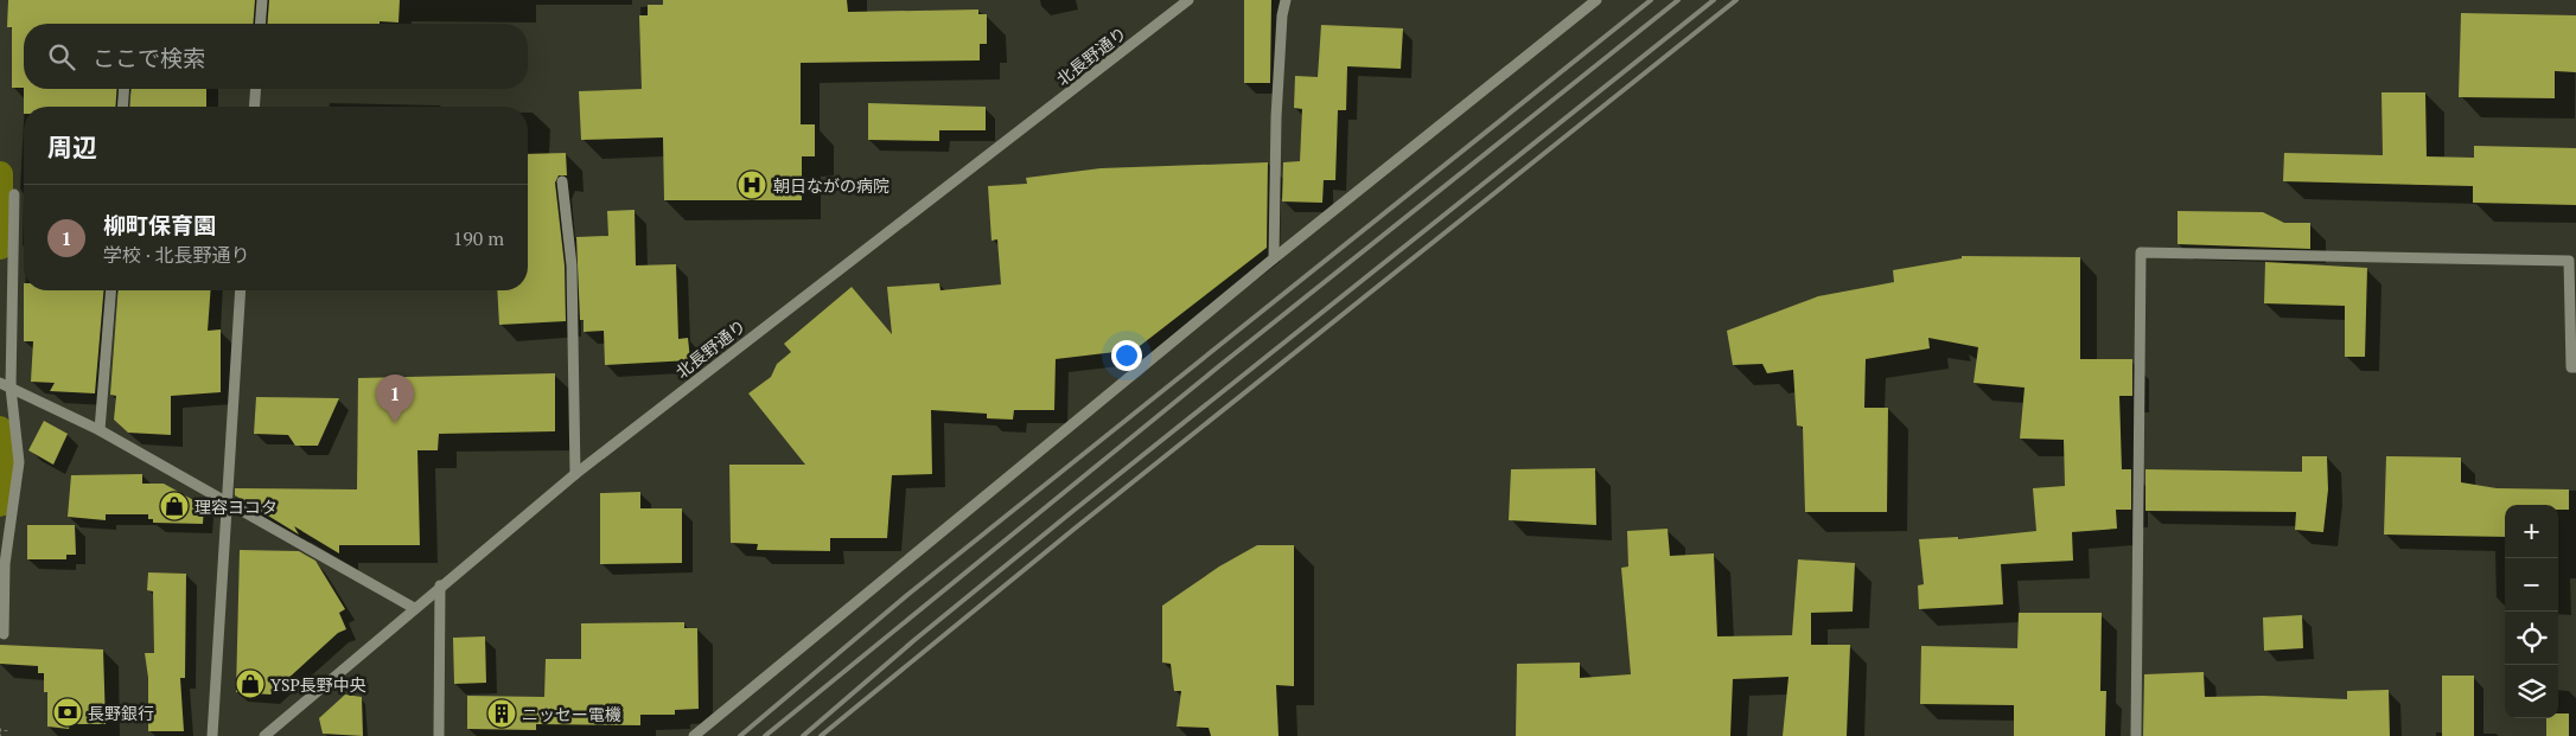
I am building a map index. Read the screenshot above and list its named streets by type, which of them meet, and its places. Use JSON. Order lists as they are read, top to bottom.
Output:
{
  "streets": {
    "street": ["北長野通り"]
  },
  "places": {
    "hospital": ["朝日ながの病院"],
    "shop": ["理容ヨコタ", "YSP長野中央"],
    "bank": ["長野銀行"],
    "building": ["ニッセー電機"]
  },
  "page": {
    "search": "ここで検索",
    "heading": "周辺",
    "list": [
      {
        "mark": "1",
        "name": "柳町保育園",
        "note": "学校 · 北長野通り",
        "value": "190 m"
      }
    ],
    "pins": "1",
    "map_buttons": ["+", "−"]
  }
}
